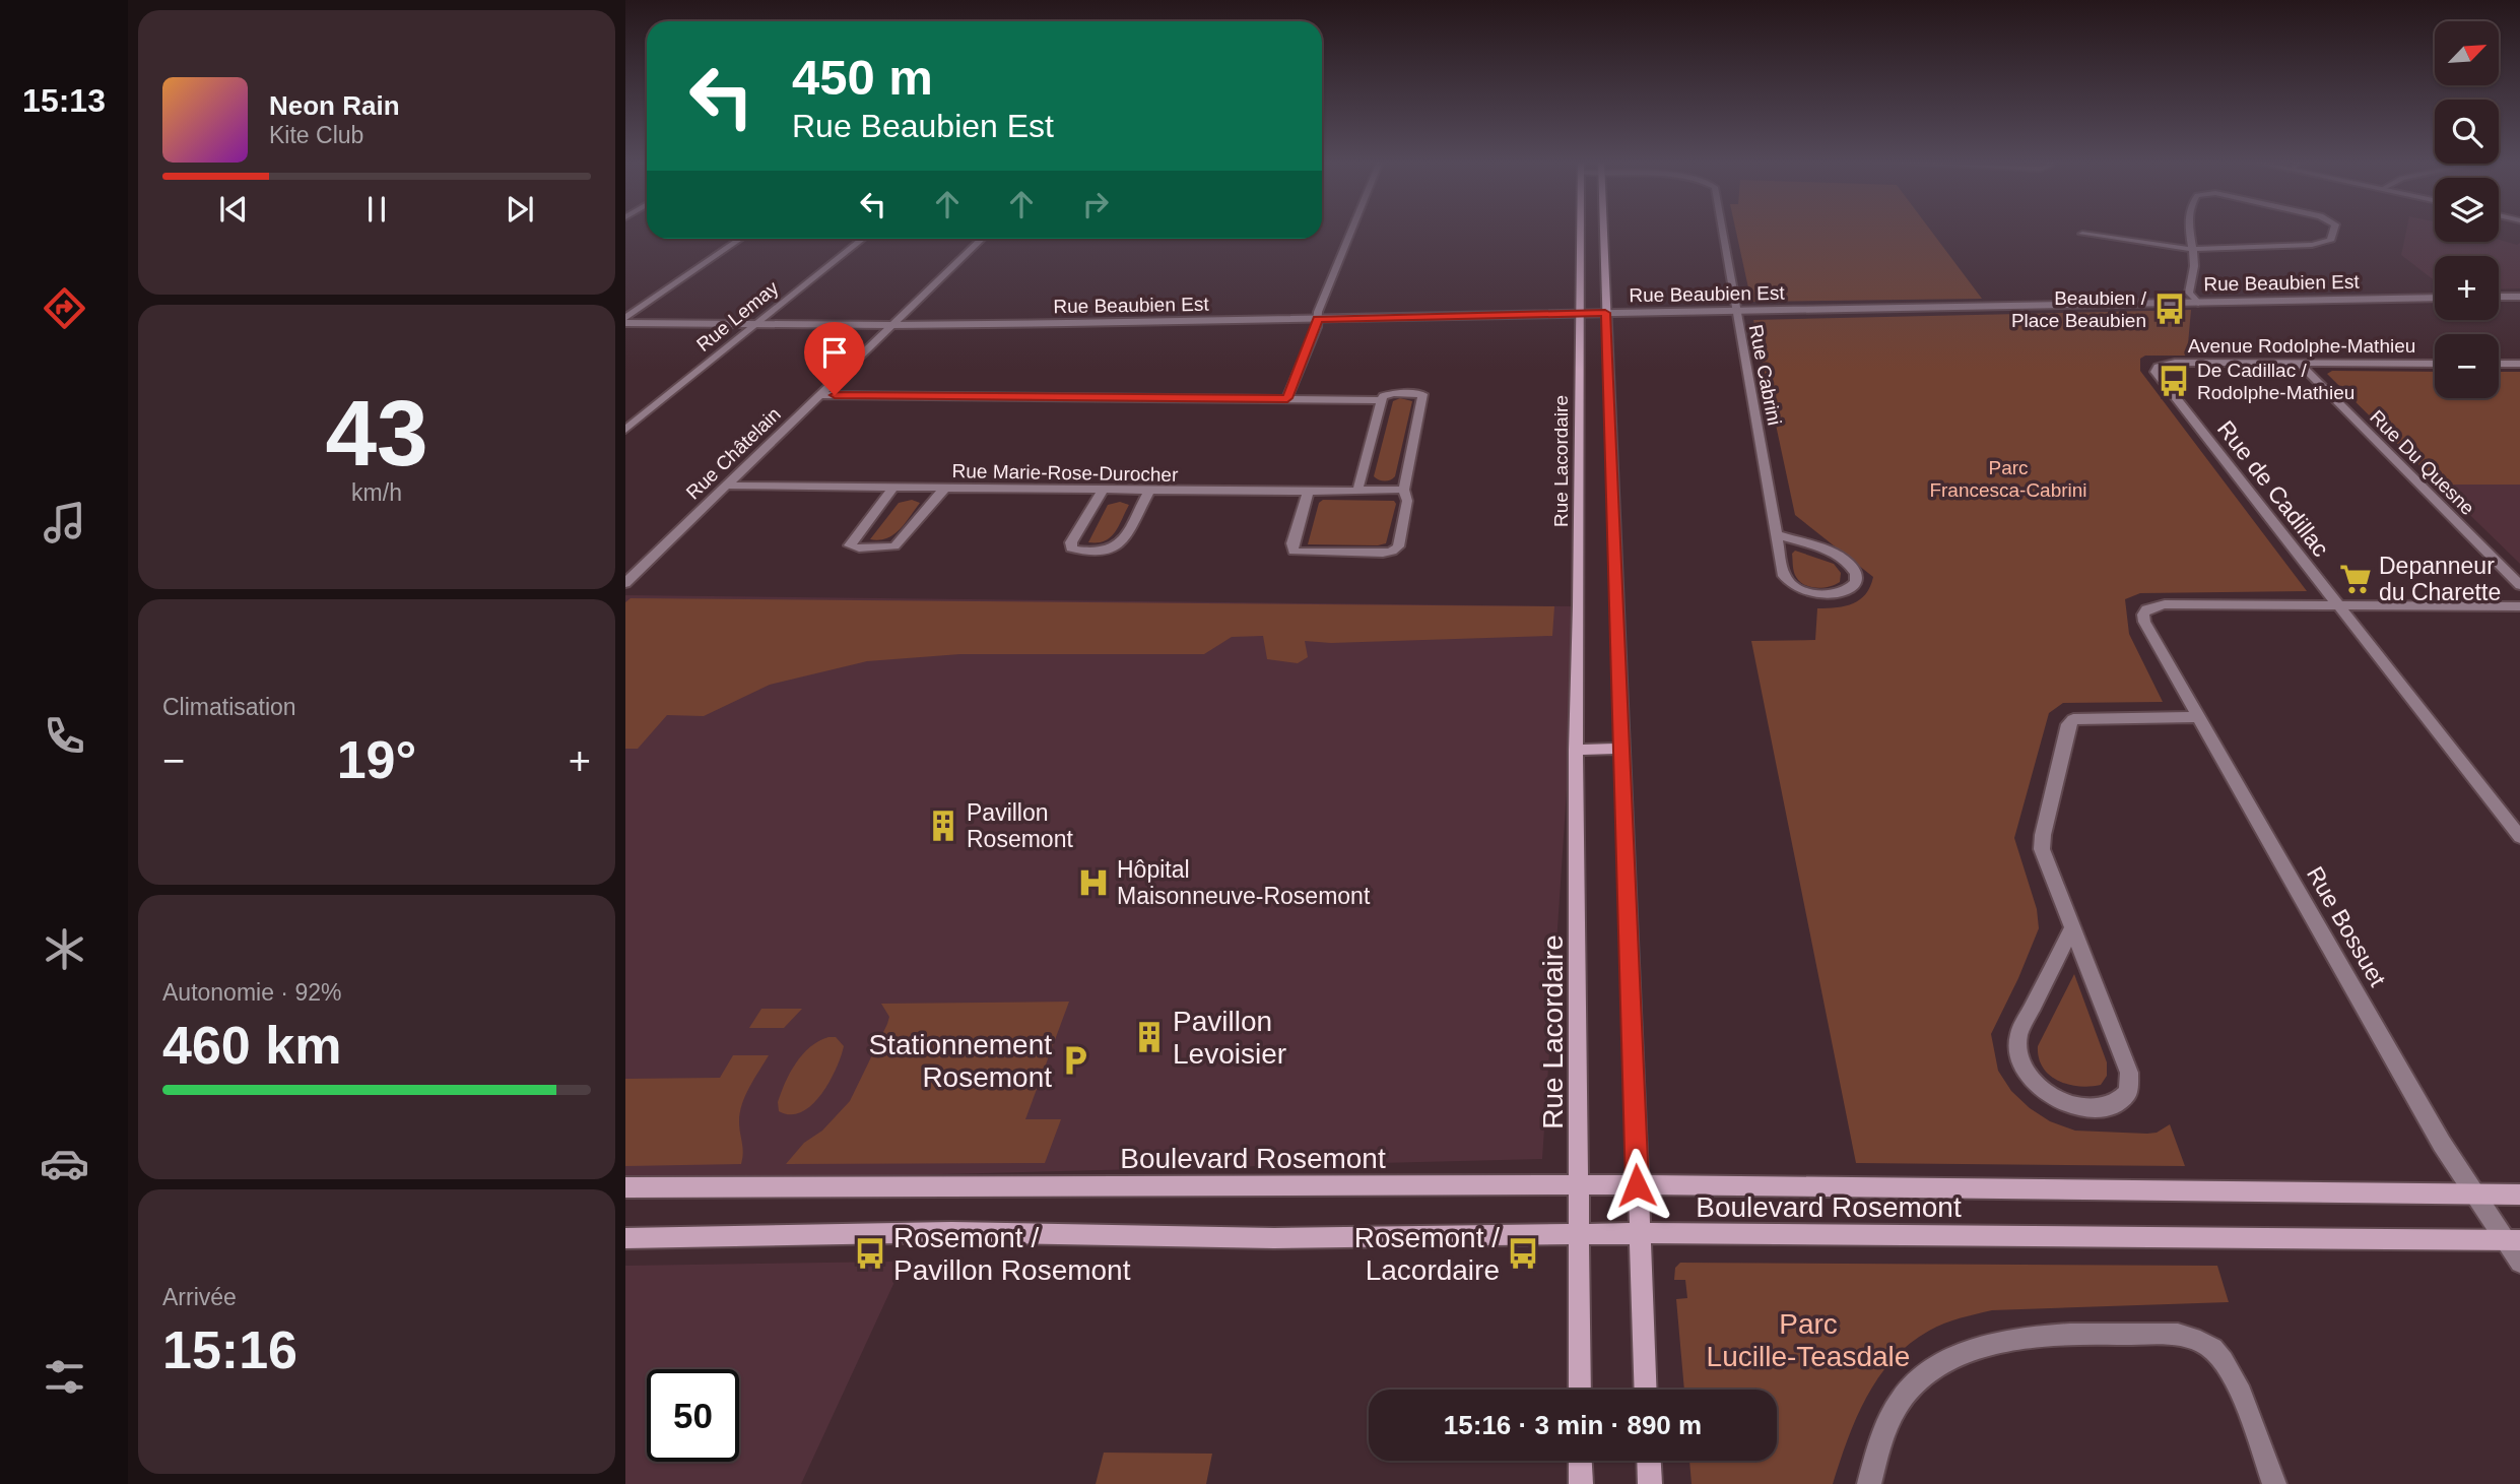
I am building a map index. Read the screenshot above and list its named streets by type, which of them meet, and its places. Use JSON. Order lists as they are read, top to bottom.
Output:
{
  "streets": {
    "main road": ["Rue Lacordaire", "Boulevard Rosemont"],
    "street": [
      "Rue Beaubien Est",
      "Rue Lemay",
      "Avenue Rodolphe-Mathieu",
      "Rue Cabrini",
      "Rue Châtelain",
      "Rue Du Quesne",
      "Rue Marie-Rose-Durocher",
      "Rue de Cadillac",
      "Rue Bossuet"
    ]
  },
  "crossings": [
    ["Rue Beaubien Est", "Rue Lemay"],
    ["Rue Beaubien Est", "Rue Cabrini"],
    ["Rue Beaubien Est", "Rue Châtelain"],
    ["Rue Beaubien Est", "Rue Lacordaire"],
    ["Avenue Rodolphe-Mathieu", "Rue Du Quesne"],
    ["Avenue Rodolphe-Mathieu", "Rue de Cadillac"],
    ["Rue Châtelain", "Rue Marie-Rose-Durocher"],
    ["Rue Lacordaire", "Boulevard Rosemont"],
    ["Rue de Cadillac", "Rue Bossuet"],
    ["Rue Bossuet", "Boulevard Rosemont"]
  ],
  "parks": ["Parc Francesca-Cabrini", "Parc Lucille-Teasdale"],
  "places": {
    "bus stop": [
      "Beaubien / Place Beaubien",
      "De Cadillac / Rodolphe-Mathieu",
      "Rosemont / Pavillon Rosemont",
      "Rosemont / Lacordaire"
    ],
    "supermarket": ["Depanneur du Charette"],
    "building": ["Pavillon Rosemont", "Pavillon Levoisier"],
    "hospital": ["Hôpital Maisonneuve-Rosemont"],
    "parking": ["Stationnement Rosemont"]
  },
  "north": "top right",
  "page": {
    "tabs": "15:13",
    "map_buttons": ["+", "−"],
    "turn": ["450 m", "Rue Beaubien Est"],
    "song": ["Neon Rain", "Kite Club"],
    "tile": [
      ["43", "km/h"],
      "Climatisation",
      ["Autonomie · 92%", "460 km"],
      ["Arrivée", "15:16"]
    ],
    "heat": ["−", "19°", "+"],
    "limit": "50",
    "trip": "15:16 · 3 min · 890 m"
  }
}
